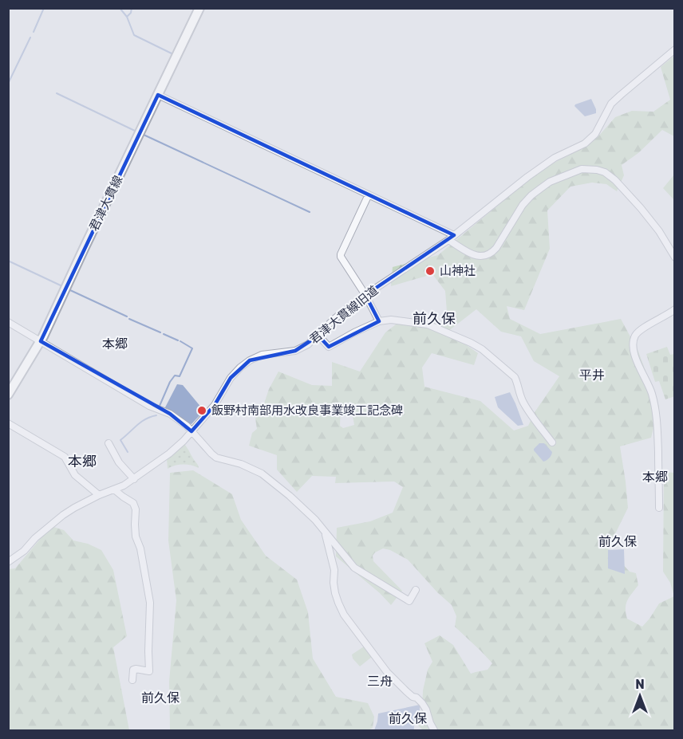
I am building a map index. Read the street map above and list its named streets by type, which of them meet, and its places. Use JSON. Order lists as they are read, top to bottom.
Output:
{
  "streets": {
    "main road": ["君津大貫線"],
    "street": ["君津大貫線旧道"]
  },
  "districts": [
    "前久保",
    "本郷",
    "平井",
    "本郷",
    "本郷",
    "前久保",
    "三舟",
    "前久保",
    "前久保"
  ],
  "places": ["山神社", "飯野村南部用水改良事業竣工記念碑"],
  "north": "top"
}
